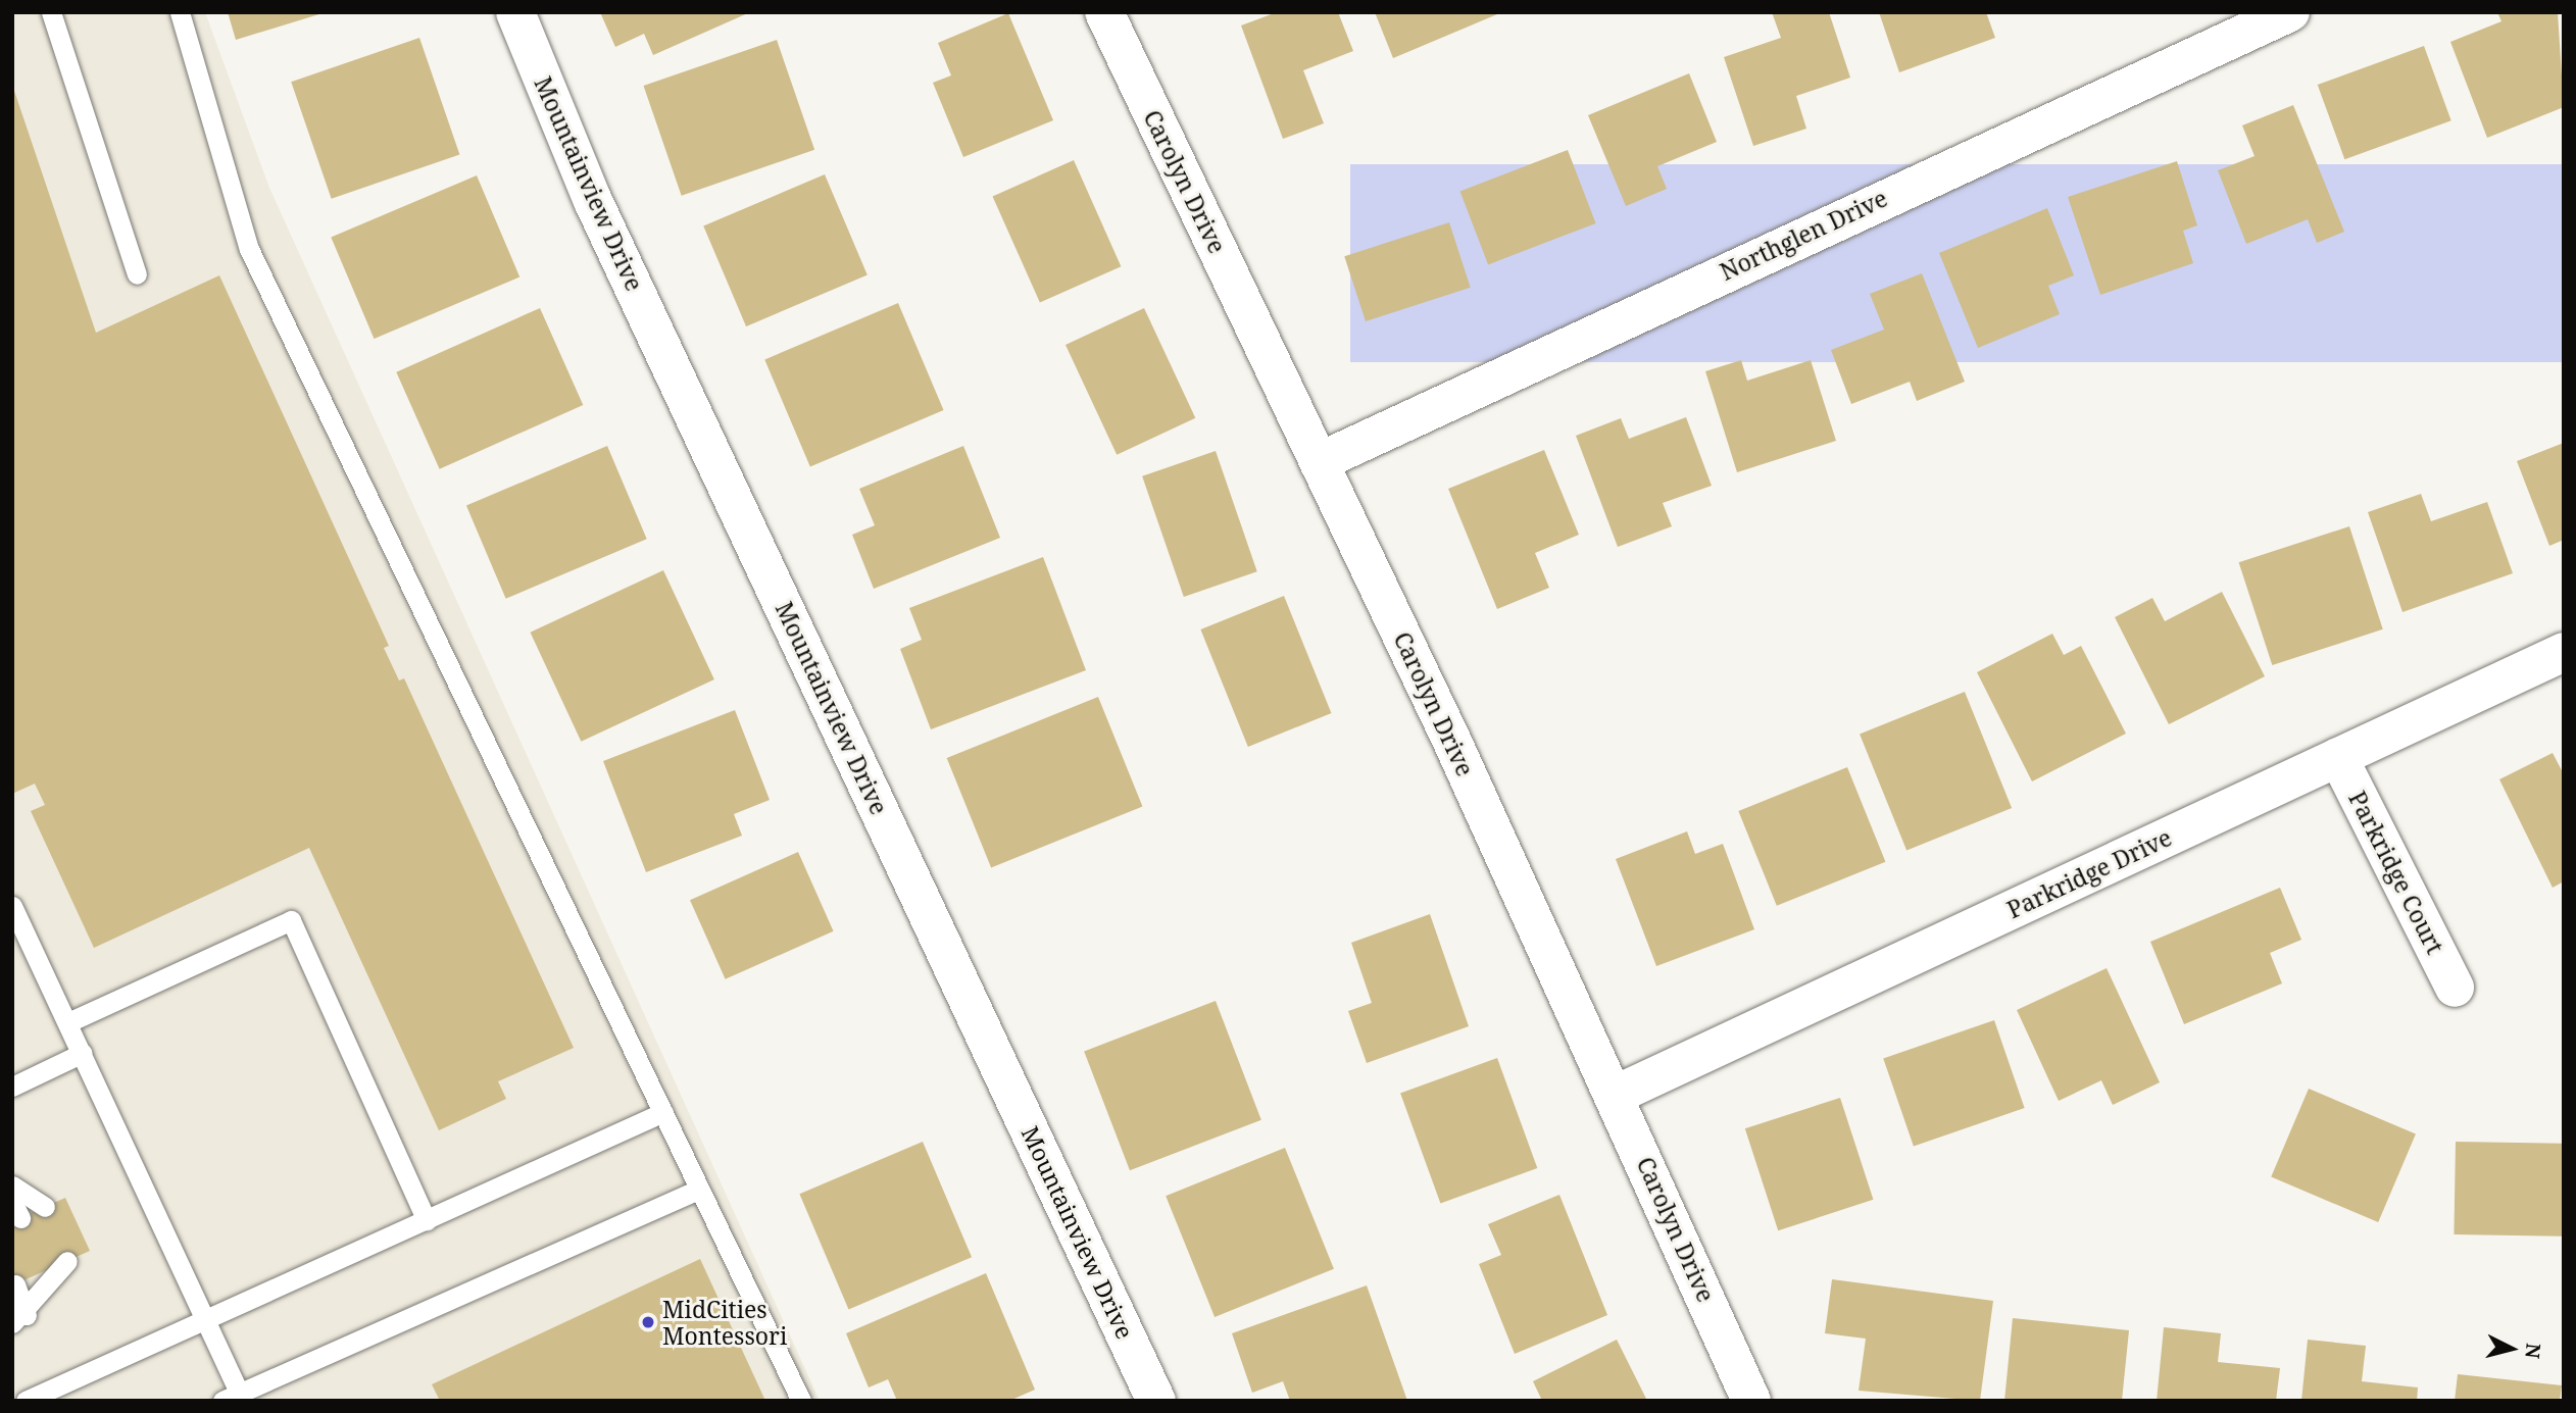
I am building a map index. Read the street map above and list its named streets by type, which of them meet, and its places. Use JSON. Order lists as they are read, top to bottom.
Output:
{
  "streets": {
    "street": [
      "Carolyn Drive",
      "Mountainview Drive",
      "Northglen Drive",
      "Parkridge Court",
      "Parkridge Drive"
    ]
  },
  "crossings": [
    ["Carolyn Drive", "Northglen Drive"],
    ["Carolyn Drive", "Parkridge Drive"],
    ["Parkridge Court", "Parkridge Drive"]
  ],
  "places": ["MidCities Montessori"],
  "north": "right"
}
